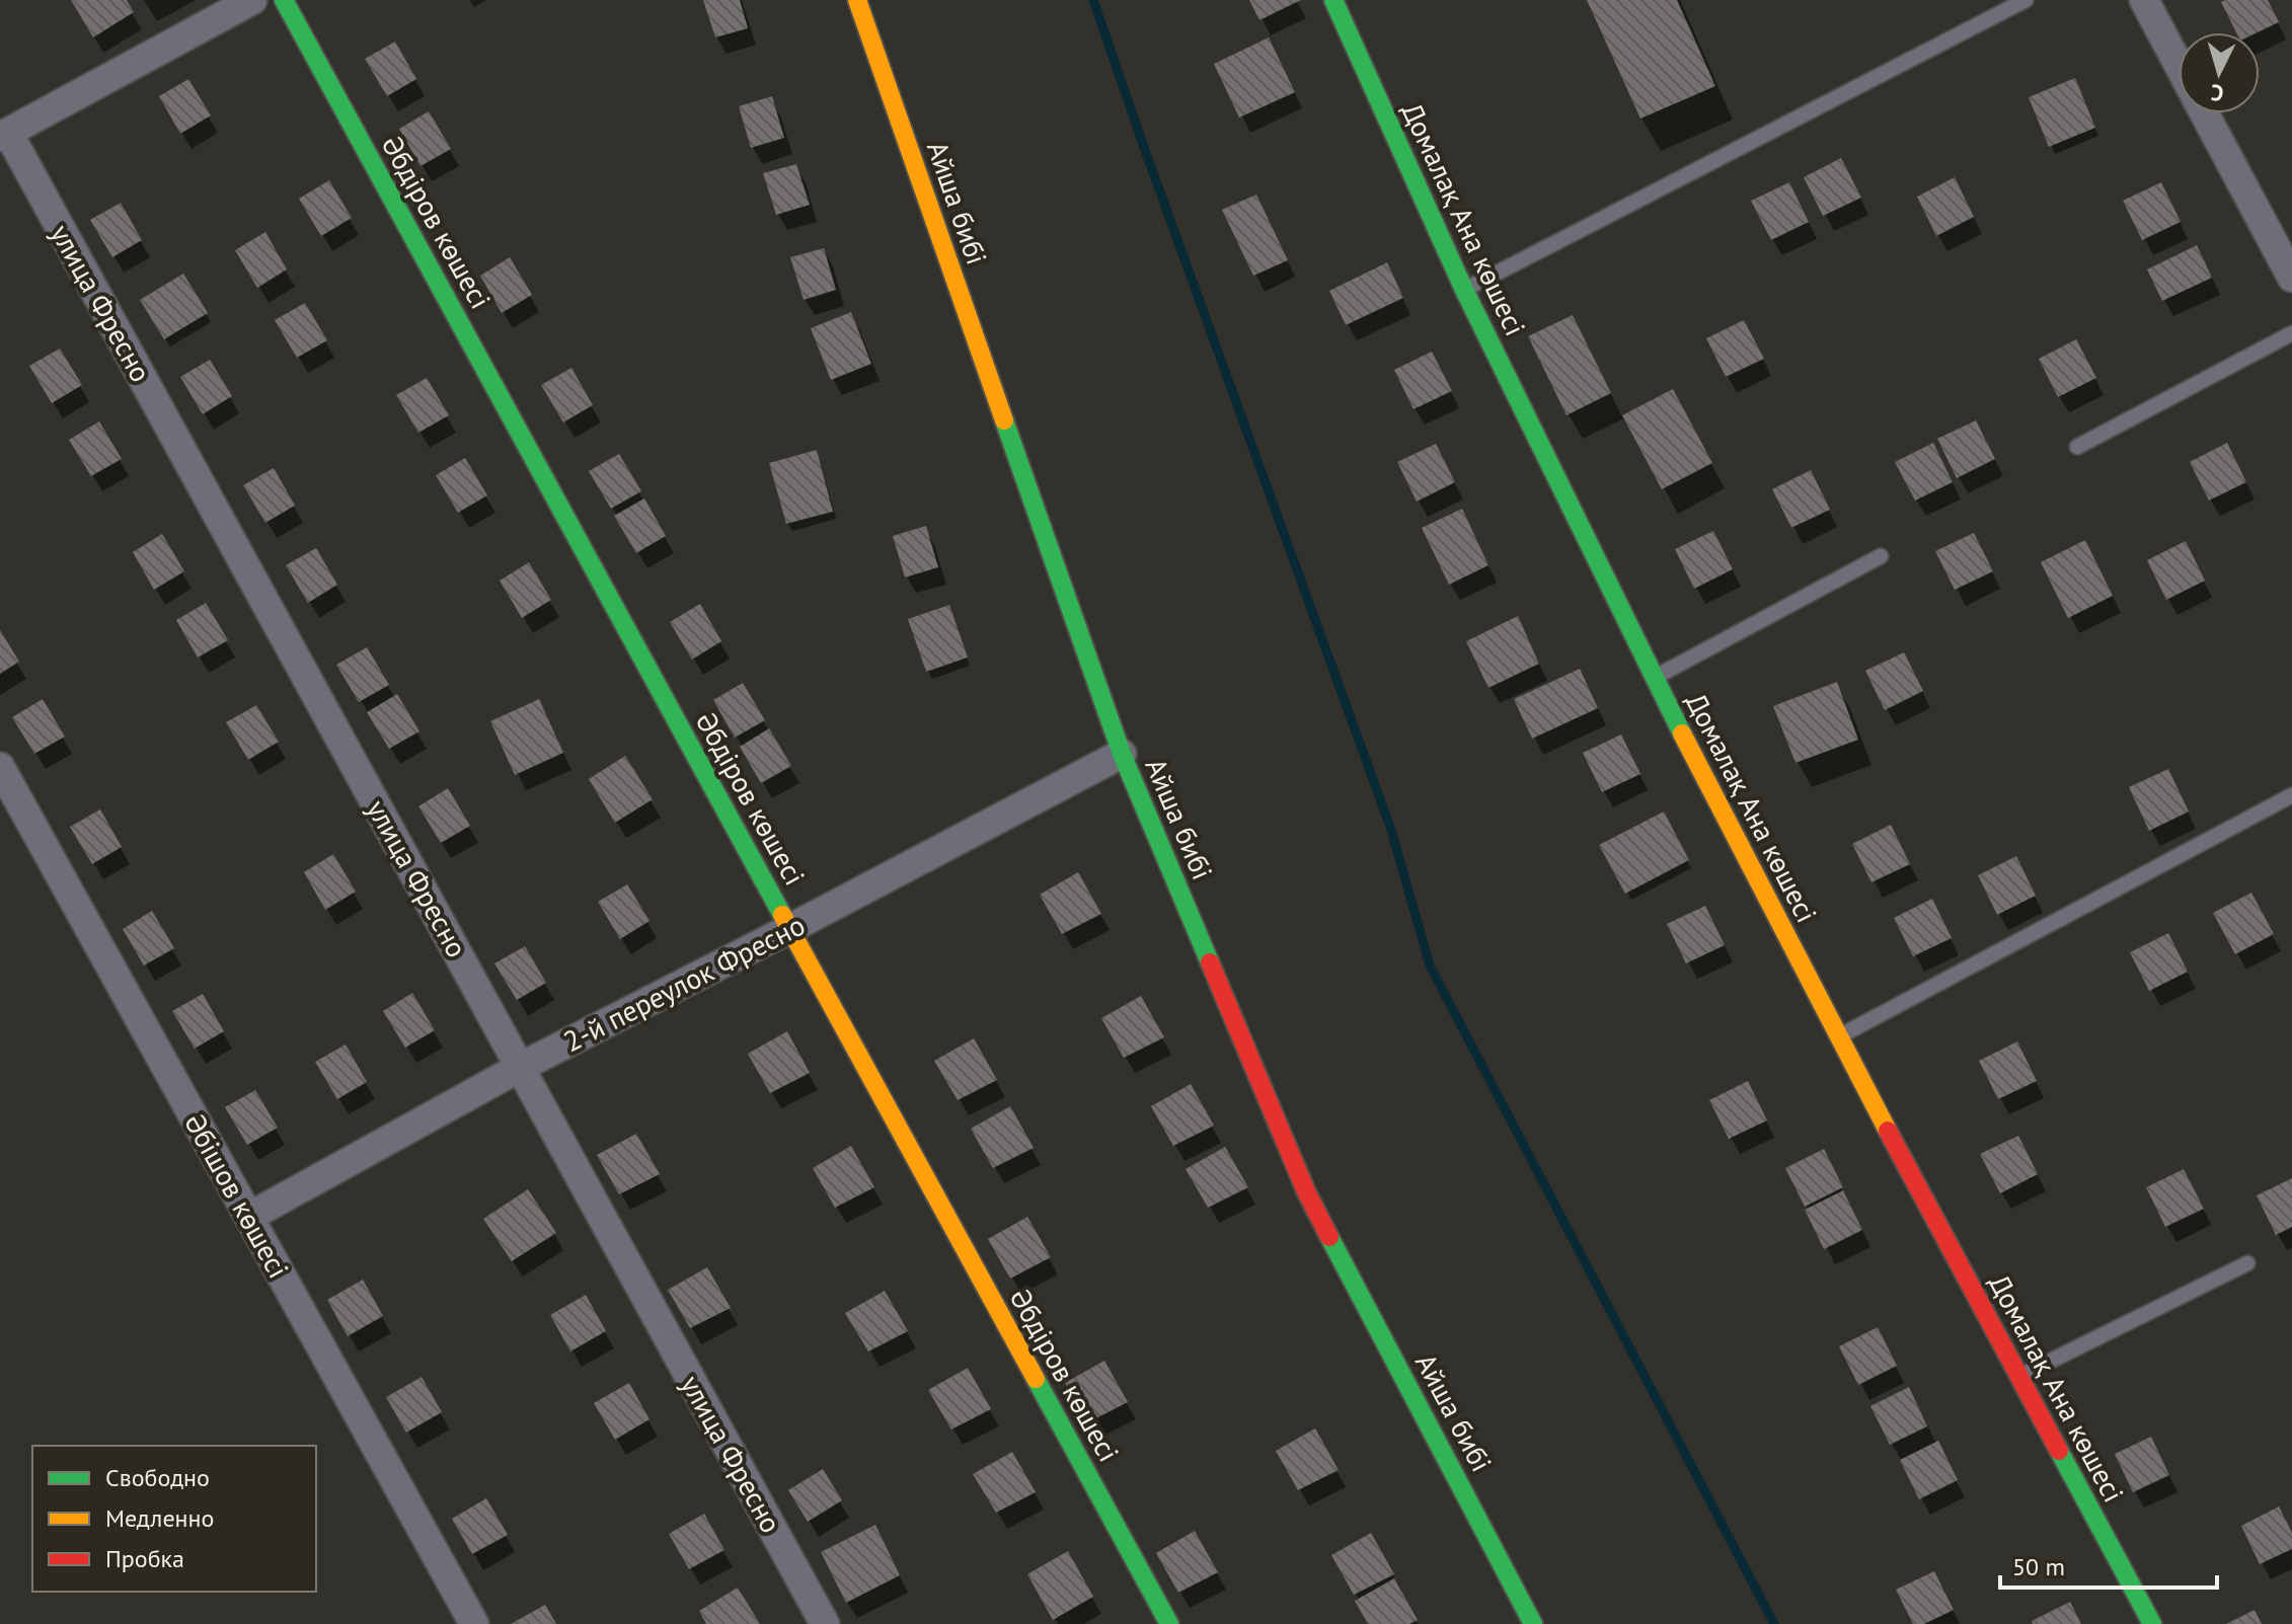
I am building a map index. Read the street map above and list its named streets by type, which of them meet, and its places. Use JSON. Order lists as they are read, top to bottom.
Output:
{
  "streets": {
    "street": [
      "Айша бибі",
      "Домалақ Ана көшесі",
      "Әбдіров көшесі",
      "улица Фресно",
      "2-й переулок Фресно",
      "Әбішов көшесі"
    ]
  },
  "crossings": [
    ["Айша бибі", "2-й переулок Фресно"],
    ["Әбдіров көшесі", "2-й переулок Фресно"],
    ["улица Фресно", "2-й переулок Фресно"],
    ["2-й переулок Фресно", "Әбішов көшесі"]
  ],
  "legend": ["Свободно", "Медленно", "Пробка"],
  "scale_bar": "50 m",
  "north": "bottom"
}
